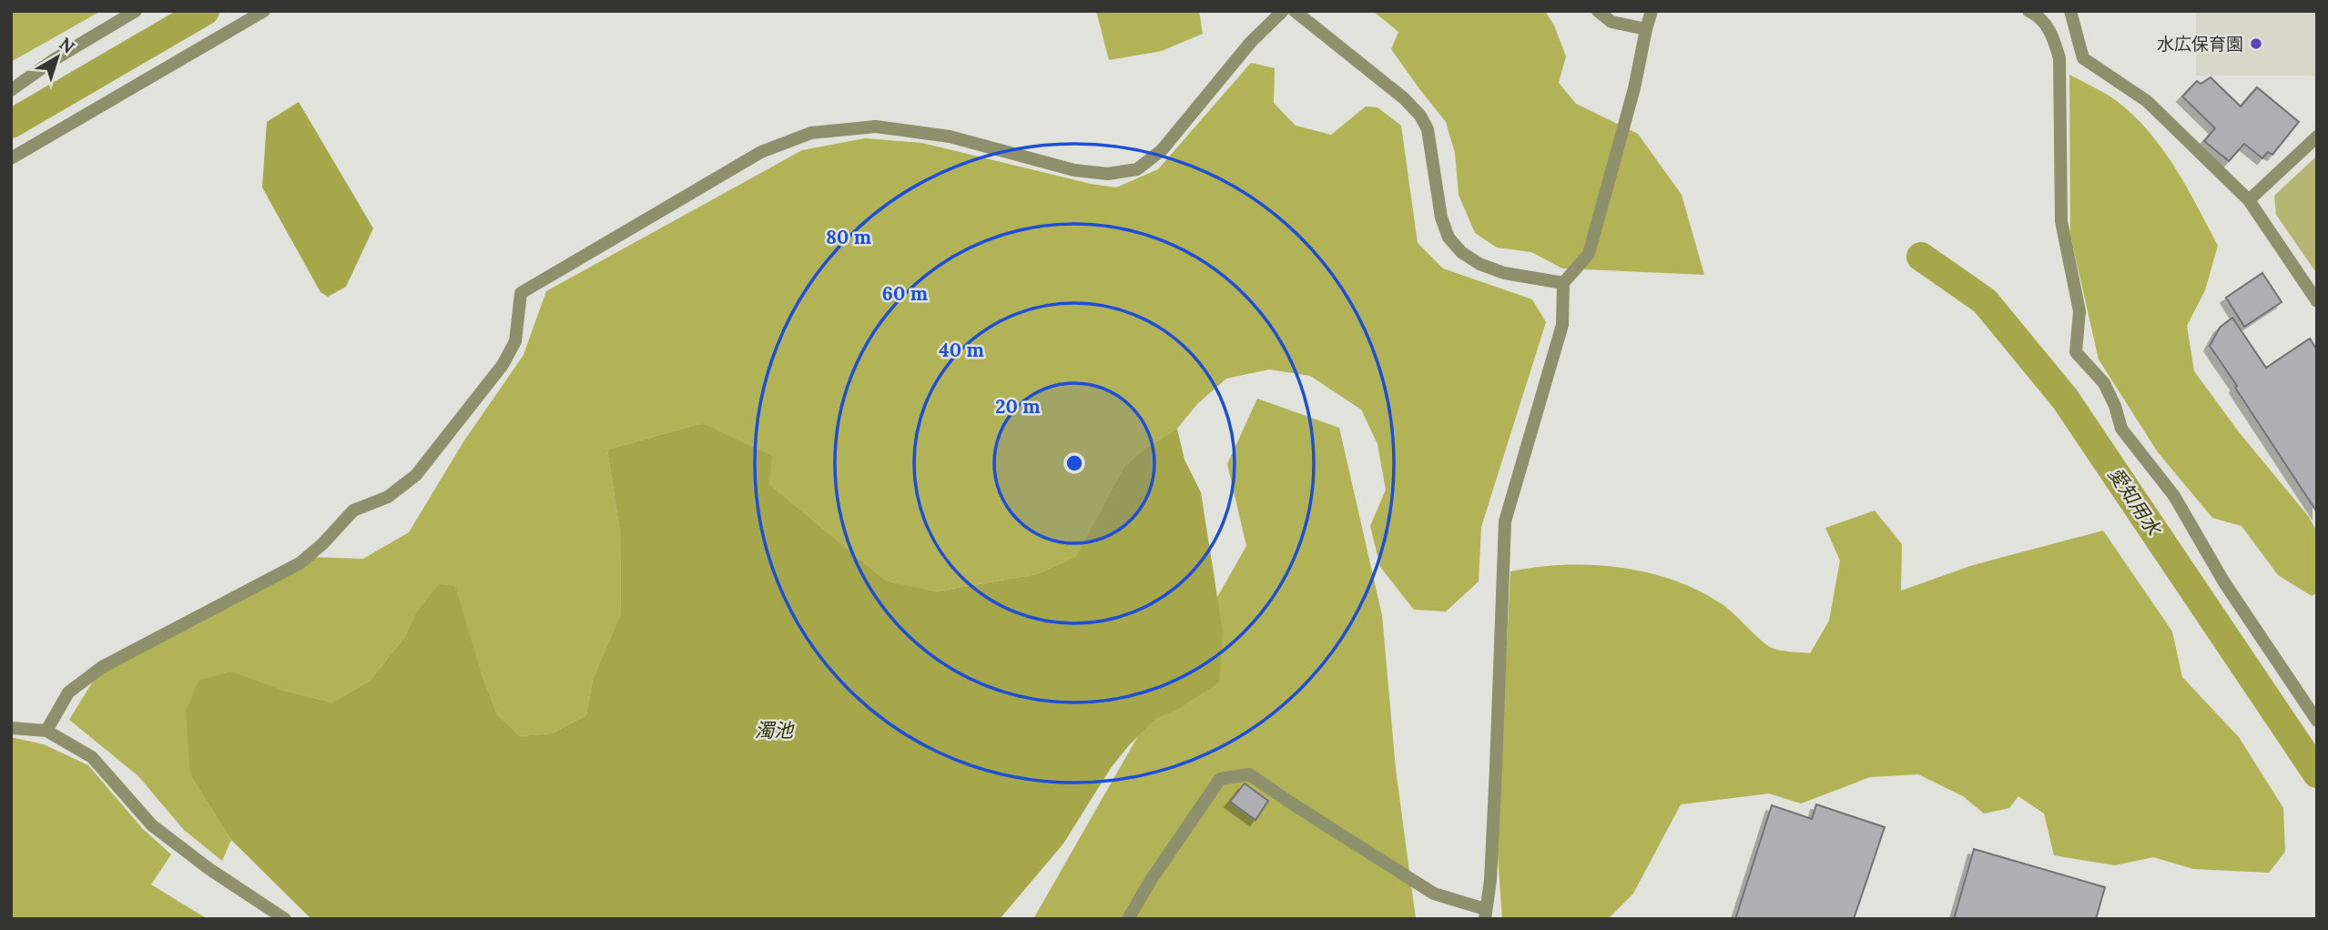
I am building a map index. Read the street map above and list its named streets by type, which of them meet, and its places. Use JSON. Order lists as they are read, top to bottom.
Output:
{
  "water": ["愛知用水", "濁池"],
  "places": ["水広保育園"],
  "north": "top right",
  "rings": [
    "80 m",
    "60 m",
    "40 m",
    "20 m"
  ]
}
